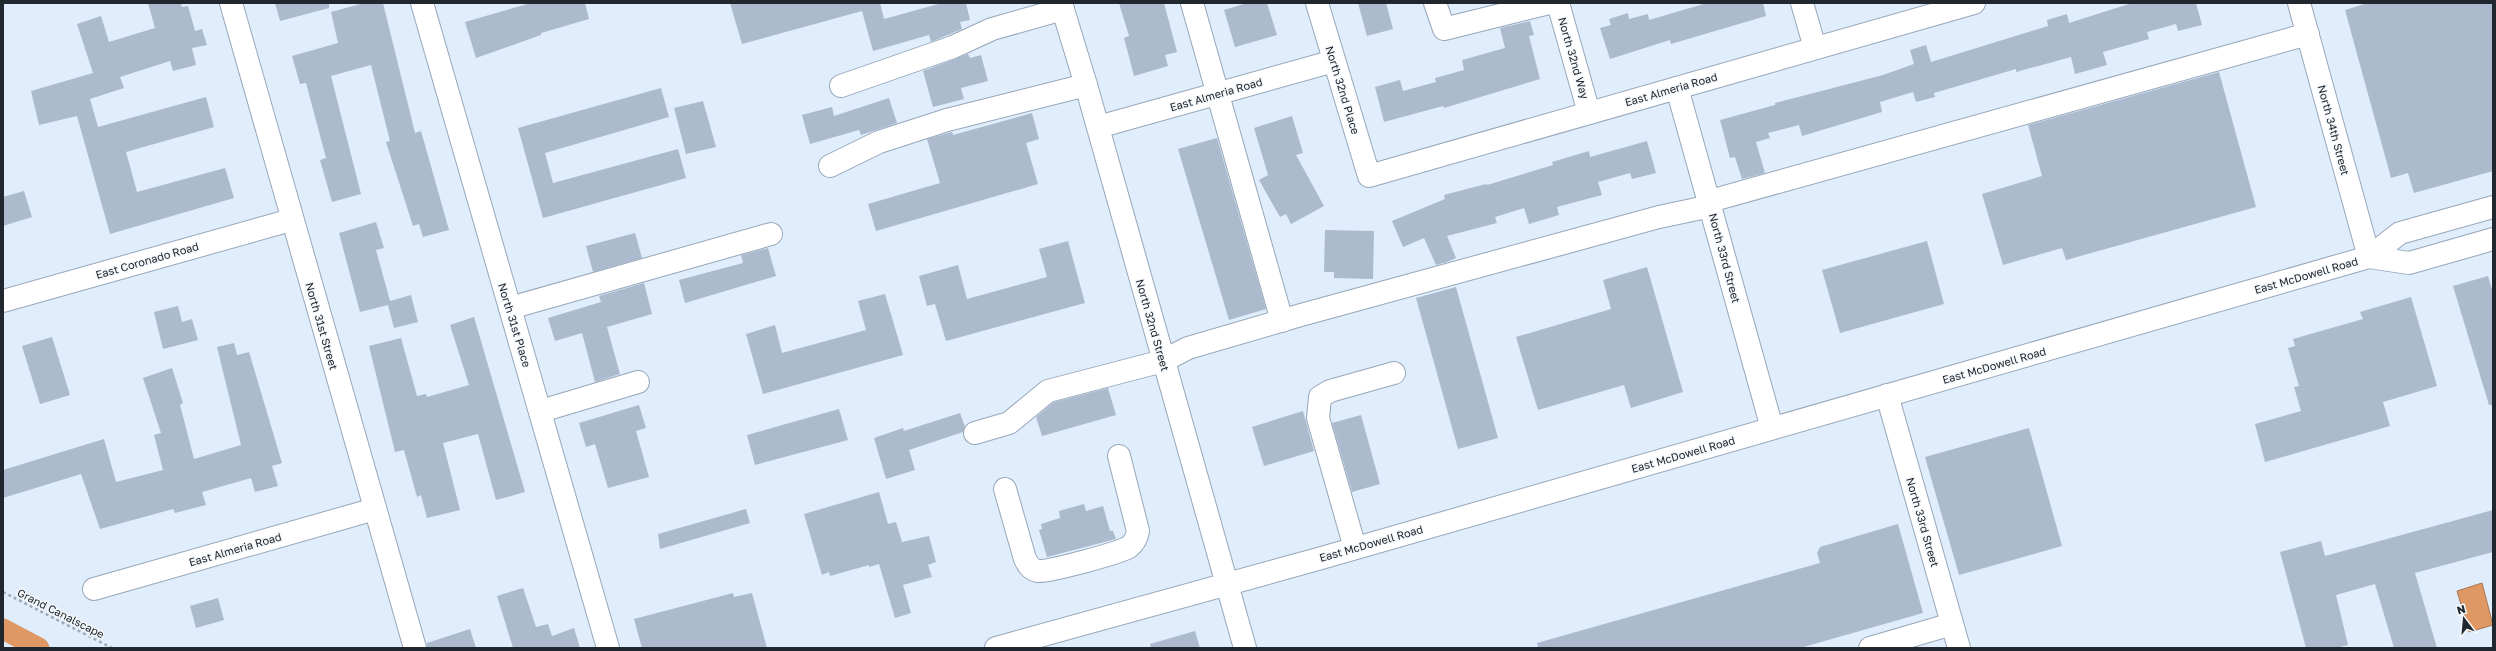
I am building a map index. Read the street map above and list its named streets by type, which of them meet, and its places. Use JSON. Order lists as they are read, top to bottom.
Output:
{
  "streets": {
    "street": [
      "North 32nd Way",
      "East Almeria Road",
      "North 32nd Place",
      "North 34th Street",
      "North 33rd Street",
      "East Coronado Road",
      "East McDowell Road",
      "North 31st Place",
      "North 32nd Street",
      "North 31st Street"
    ],
    "path": ["Grand Canalscape"]
  },
  "crossings": [
    ["North 32nd Way", "East Almeria Road"],
    ["East Almeria Road", "North 32nd Place"],
    ["East Almeria Road", "North 33rd Street"],
    ["East Almeria Road", "North 32nd Street"],
    ["East Almeria Road", "North 31st Street"],
    ["North 34th Street", "East McDowell Road"],
    ["North 33rd Street", "East McDowell Road"],
    ["East Coronado Road", "North 31st Street"],
    ["East McDowell Road", "North 32nd Street"]
  ],
  "north": "top"
}
